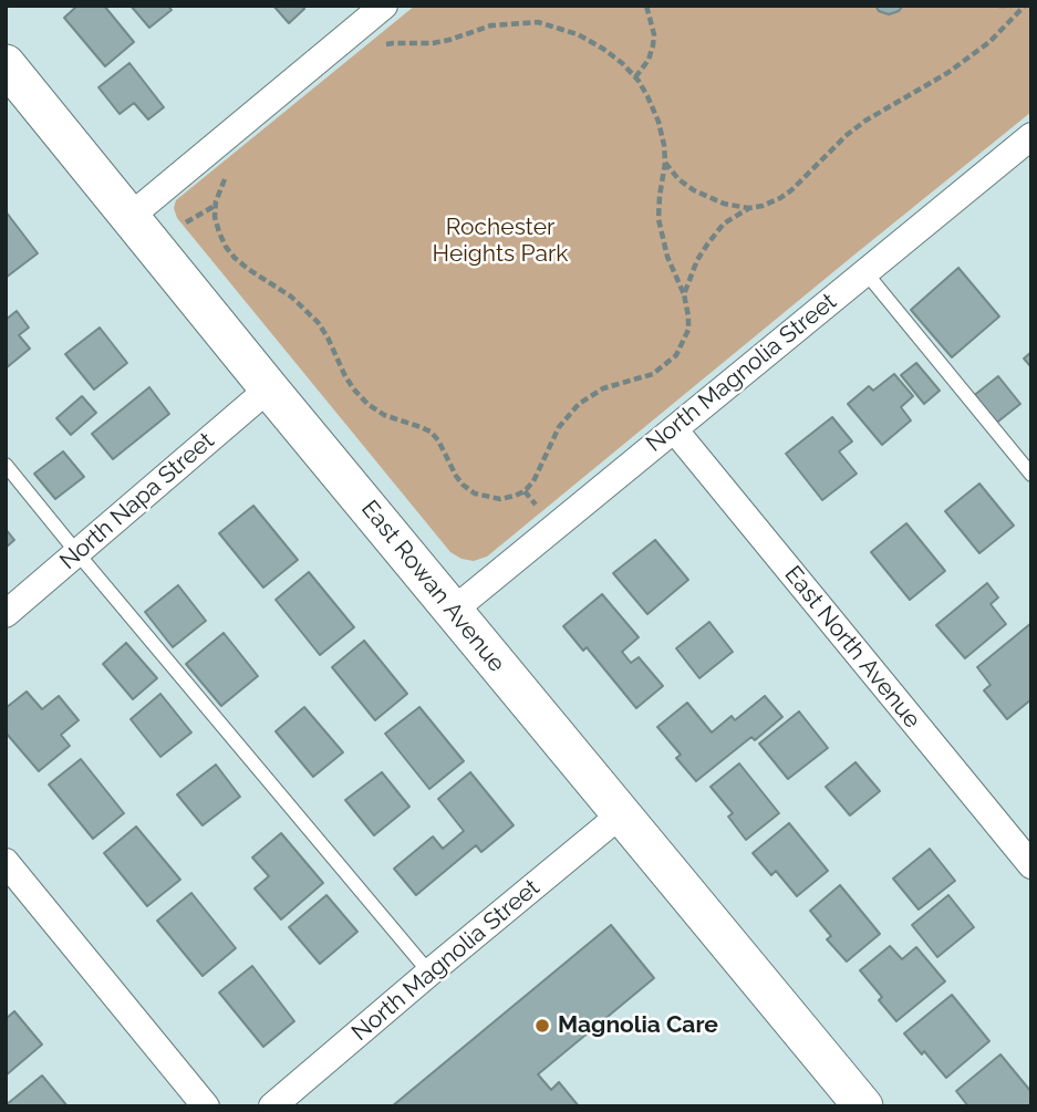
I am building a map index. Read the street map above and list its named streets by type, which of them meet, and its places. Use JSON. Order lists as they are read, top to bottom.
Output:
{
  "streets": {
    "street": [
      "North Magnolia Street",
      "North Napa Street",
      "East Rowan Avenue",
      "East North Avenue"
    ]
  },
  "crossings": [
    ["North Magnolia Street", "East Rowan Avenue"],
    ["North Magnolia Street", "East North Avenue"],
    ["North Napa Street", "East Rowan Avenue"]
  ],
  "parks": ["Rochester Heights Park"],
  "places": ["Magnolia Care"]
}
